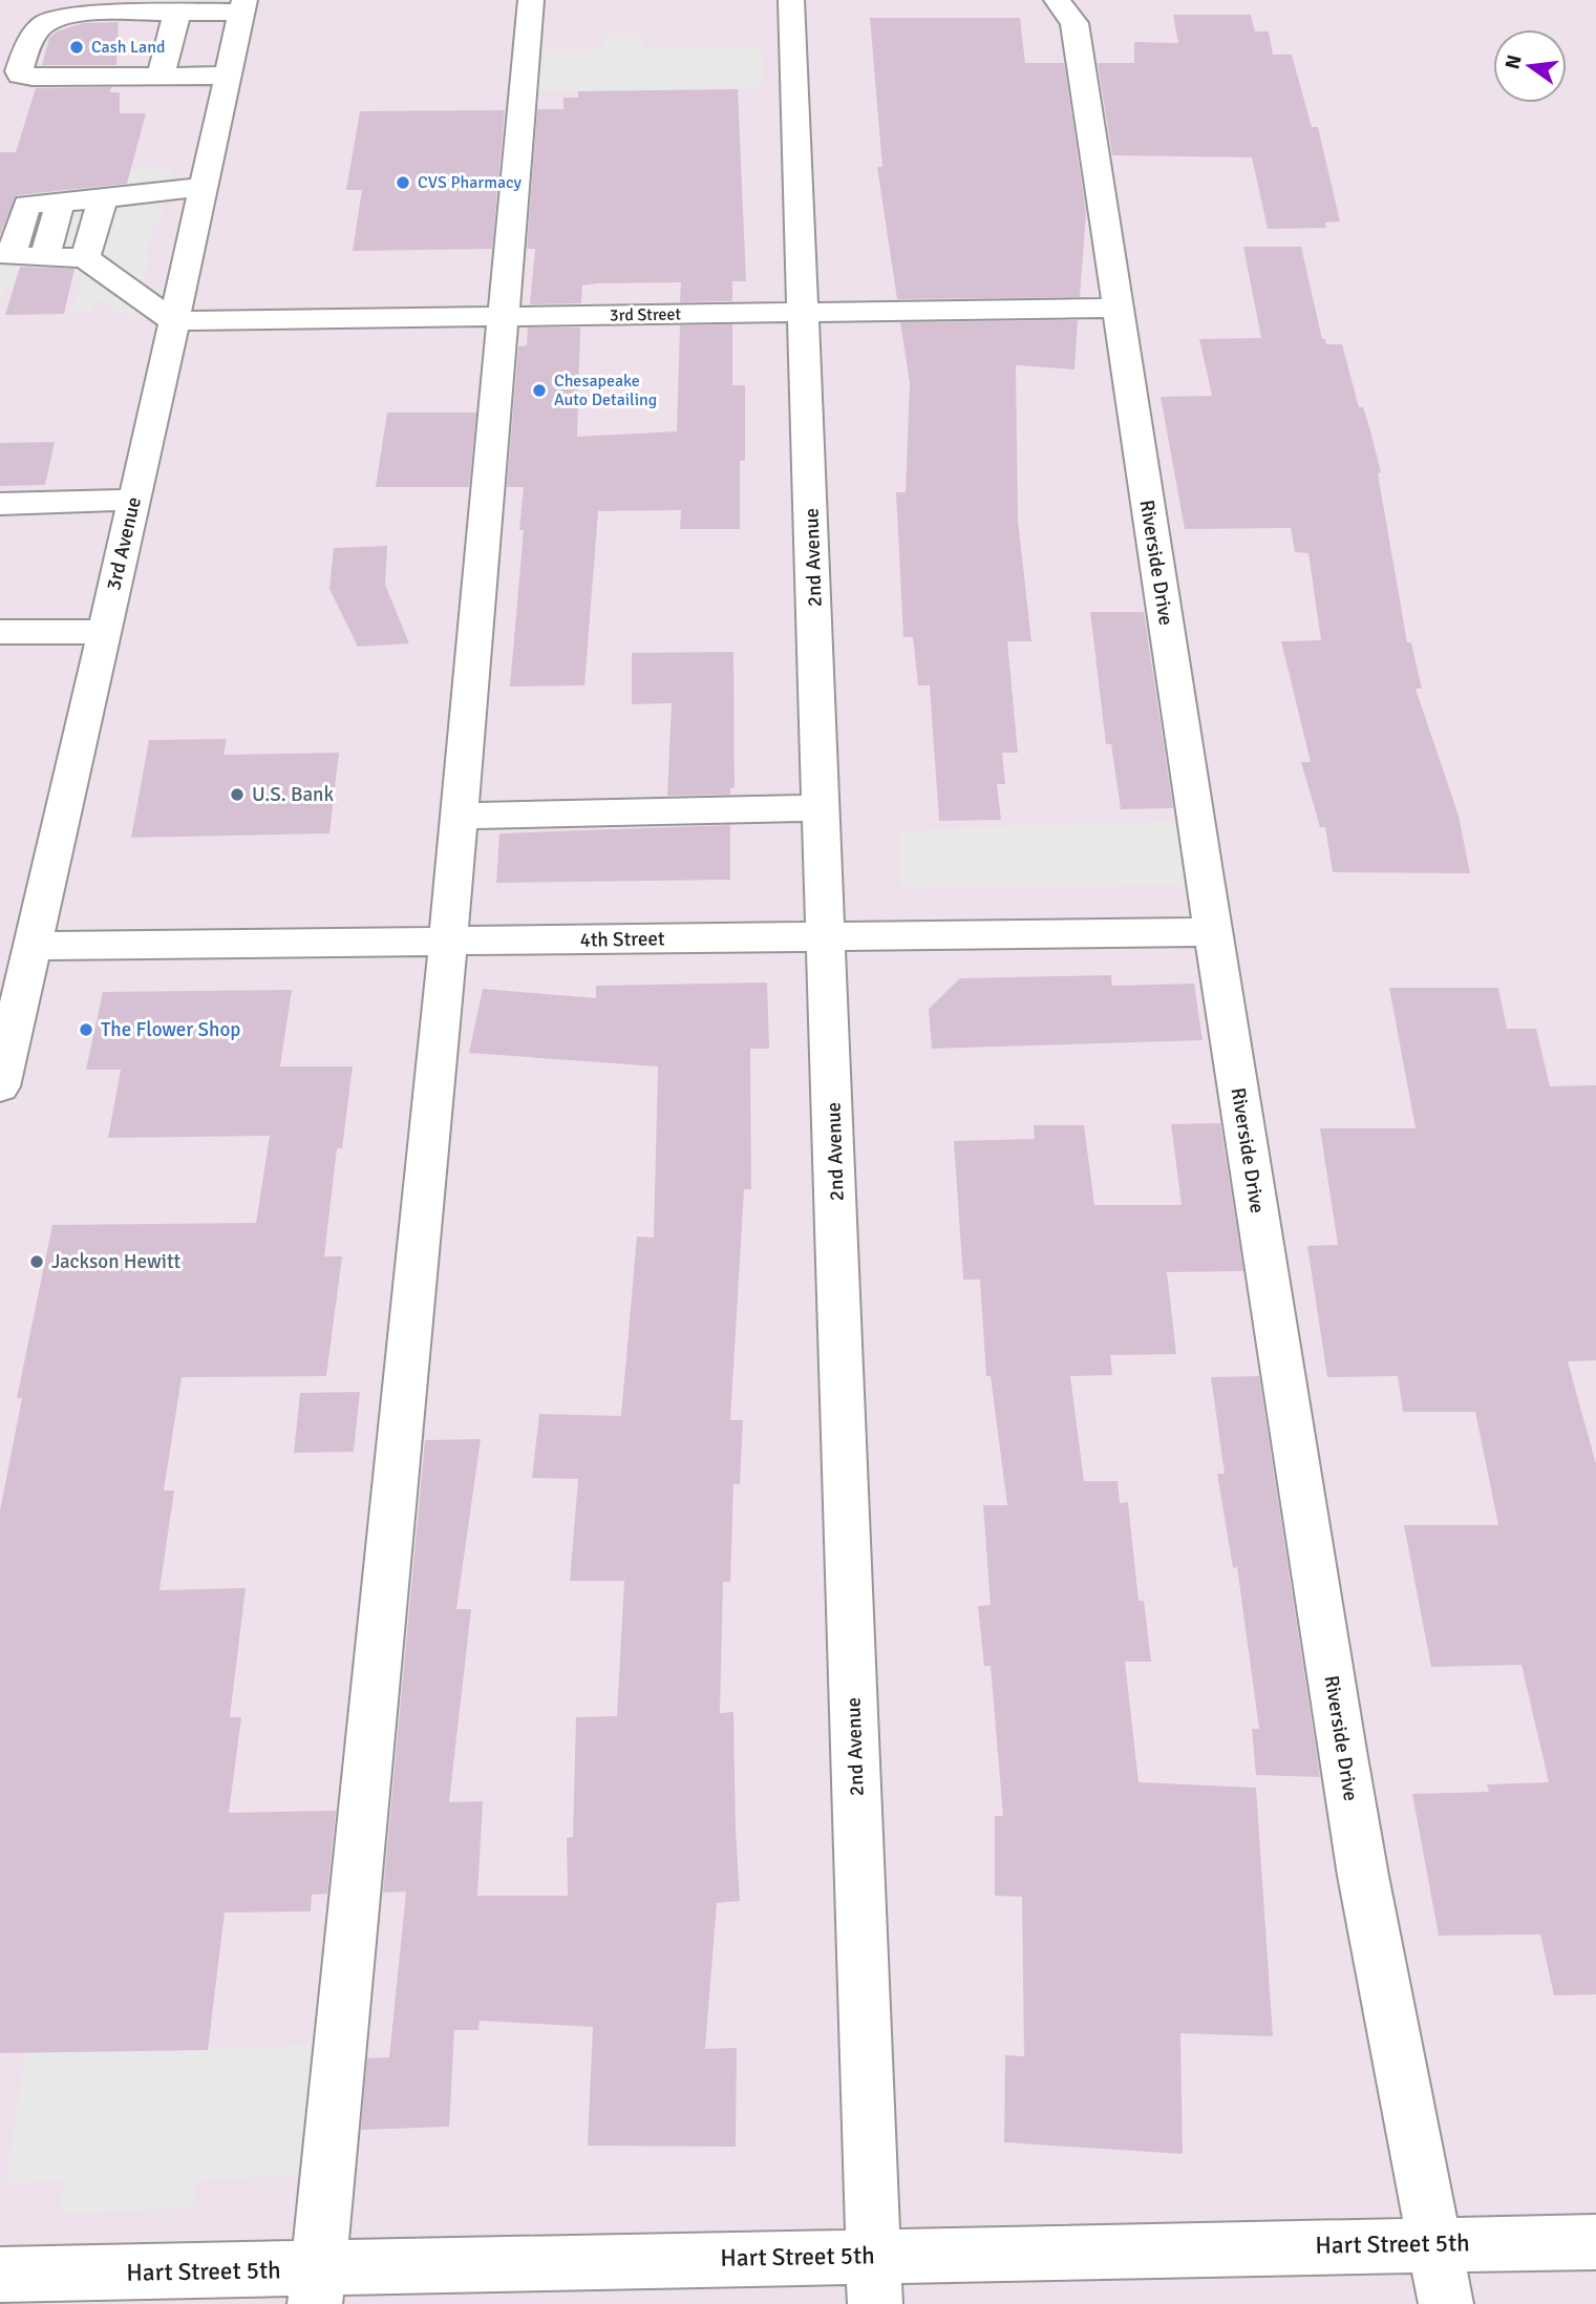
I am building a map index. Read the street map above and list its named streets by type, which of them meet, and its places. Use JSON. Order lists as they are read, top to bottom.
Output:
{
  "streets": {
    "street": [
      "3rd Street",
      "3rd Avenue",
      "2nd Avenue",
      "Riverside Drive",
      "4th Street",
      "Hart Street 5th"
    ]
  },
  "crossings": [
    ["3rd Street", "3rd Avenue"],
    ["3rd Street", "2nd Avenue"],
    ["3rd Street", "Riverside Drive"],
    ["3rd Avenue", "4th Street"],
    ["2nd Avenue", "4th Street"],
    ["2nd Avenue", "Hart Street 5th"],
    ["Riverside Drive", "4th Street"],
    ["Riverside Drive", "Hart Street 5th"]
  ],
  "places": [
    "Cash Land",
    "CVS Pharmacy",
    "Chesapeake Auto Detailing",
    "U.S. Bank",
    "The Flower Shop",
    "Jackson Hewitt"
  ],
  "north": "left"
}
